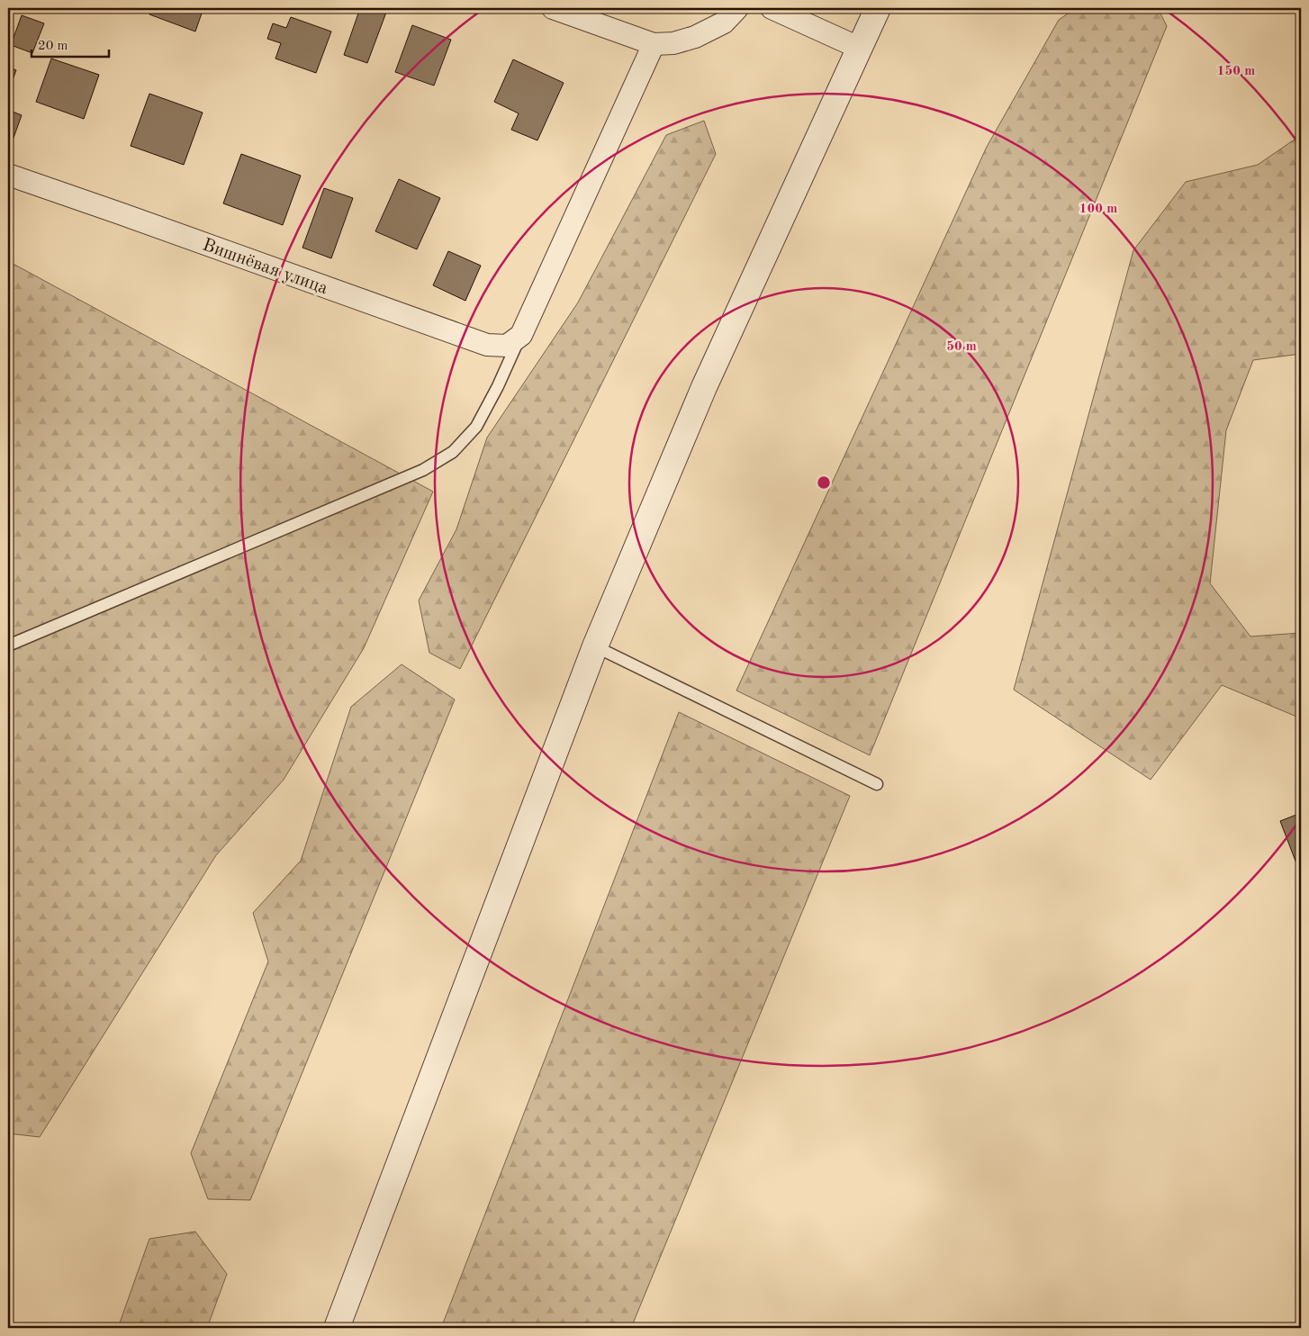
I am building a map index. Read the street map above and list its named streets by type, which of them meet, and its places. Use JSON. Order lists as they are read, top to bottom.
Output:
{
  "streets": {
    "street": ["Вишнёвая улица"]
  },
  "scale_bar": "20 m",
  "rings": ["150 m", "100 m", "50 m"]
}
